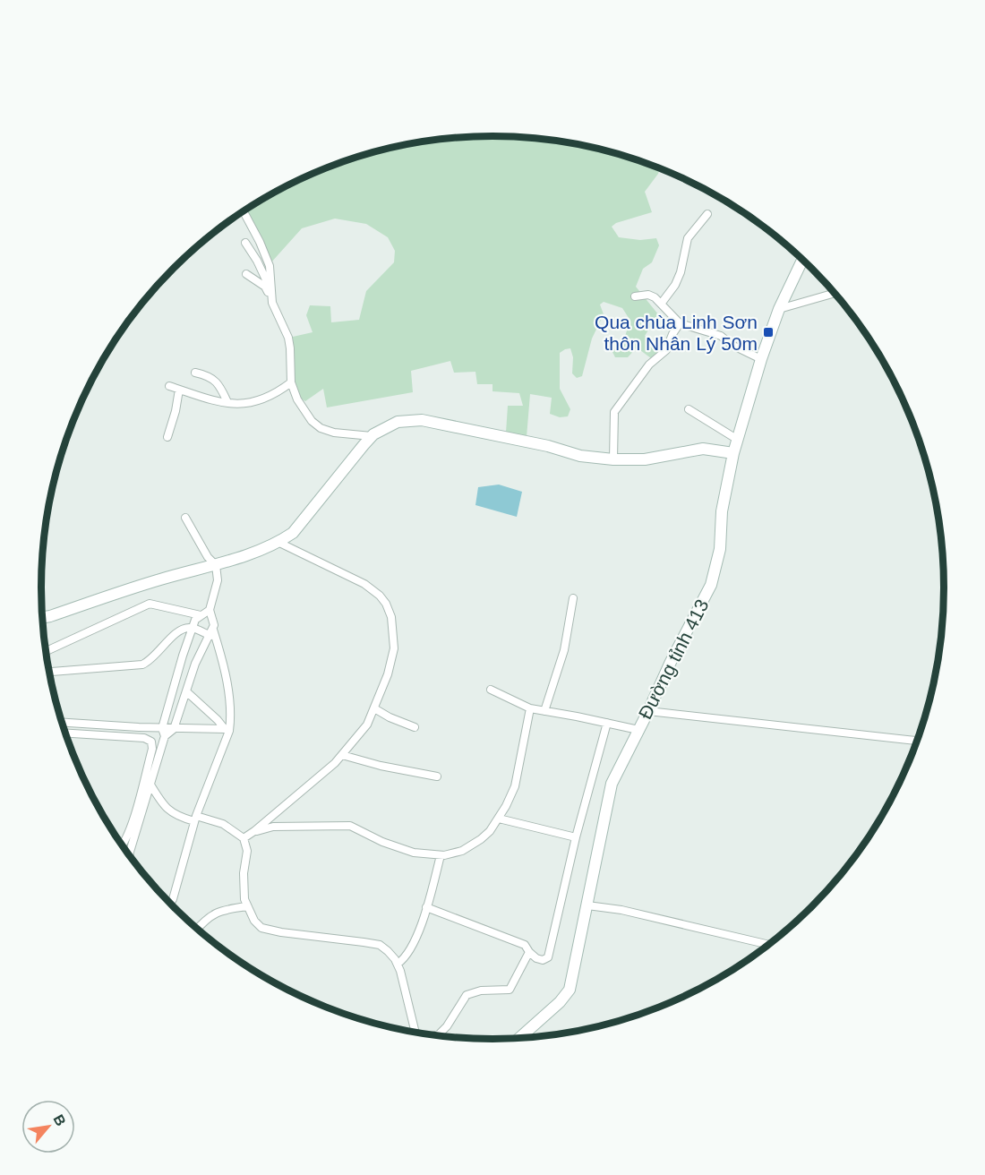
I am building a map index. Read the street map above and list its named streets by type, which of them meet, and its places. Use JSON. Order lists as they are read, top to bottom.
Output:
{
  "streets": {
    "main road": ["Đường tỉnh 413"]
  },
  "places": {
    "transit": ["Qua chùa Linh Sơn thôn Nhân Lý 50m"]
  },
  "north": "top right"
}
